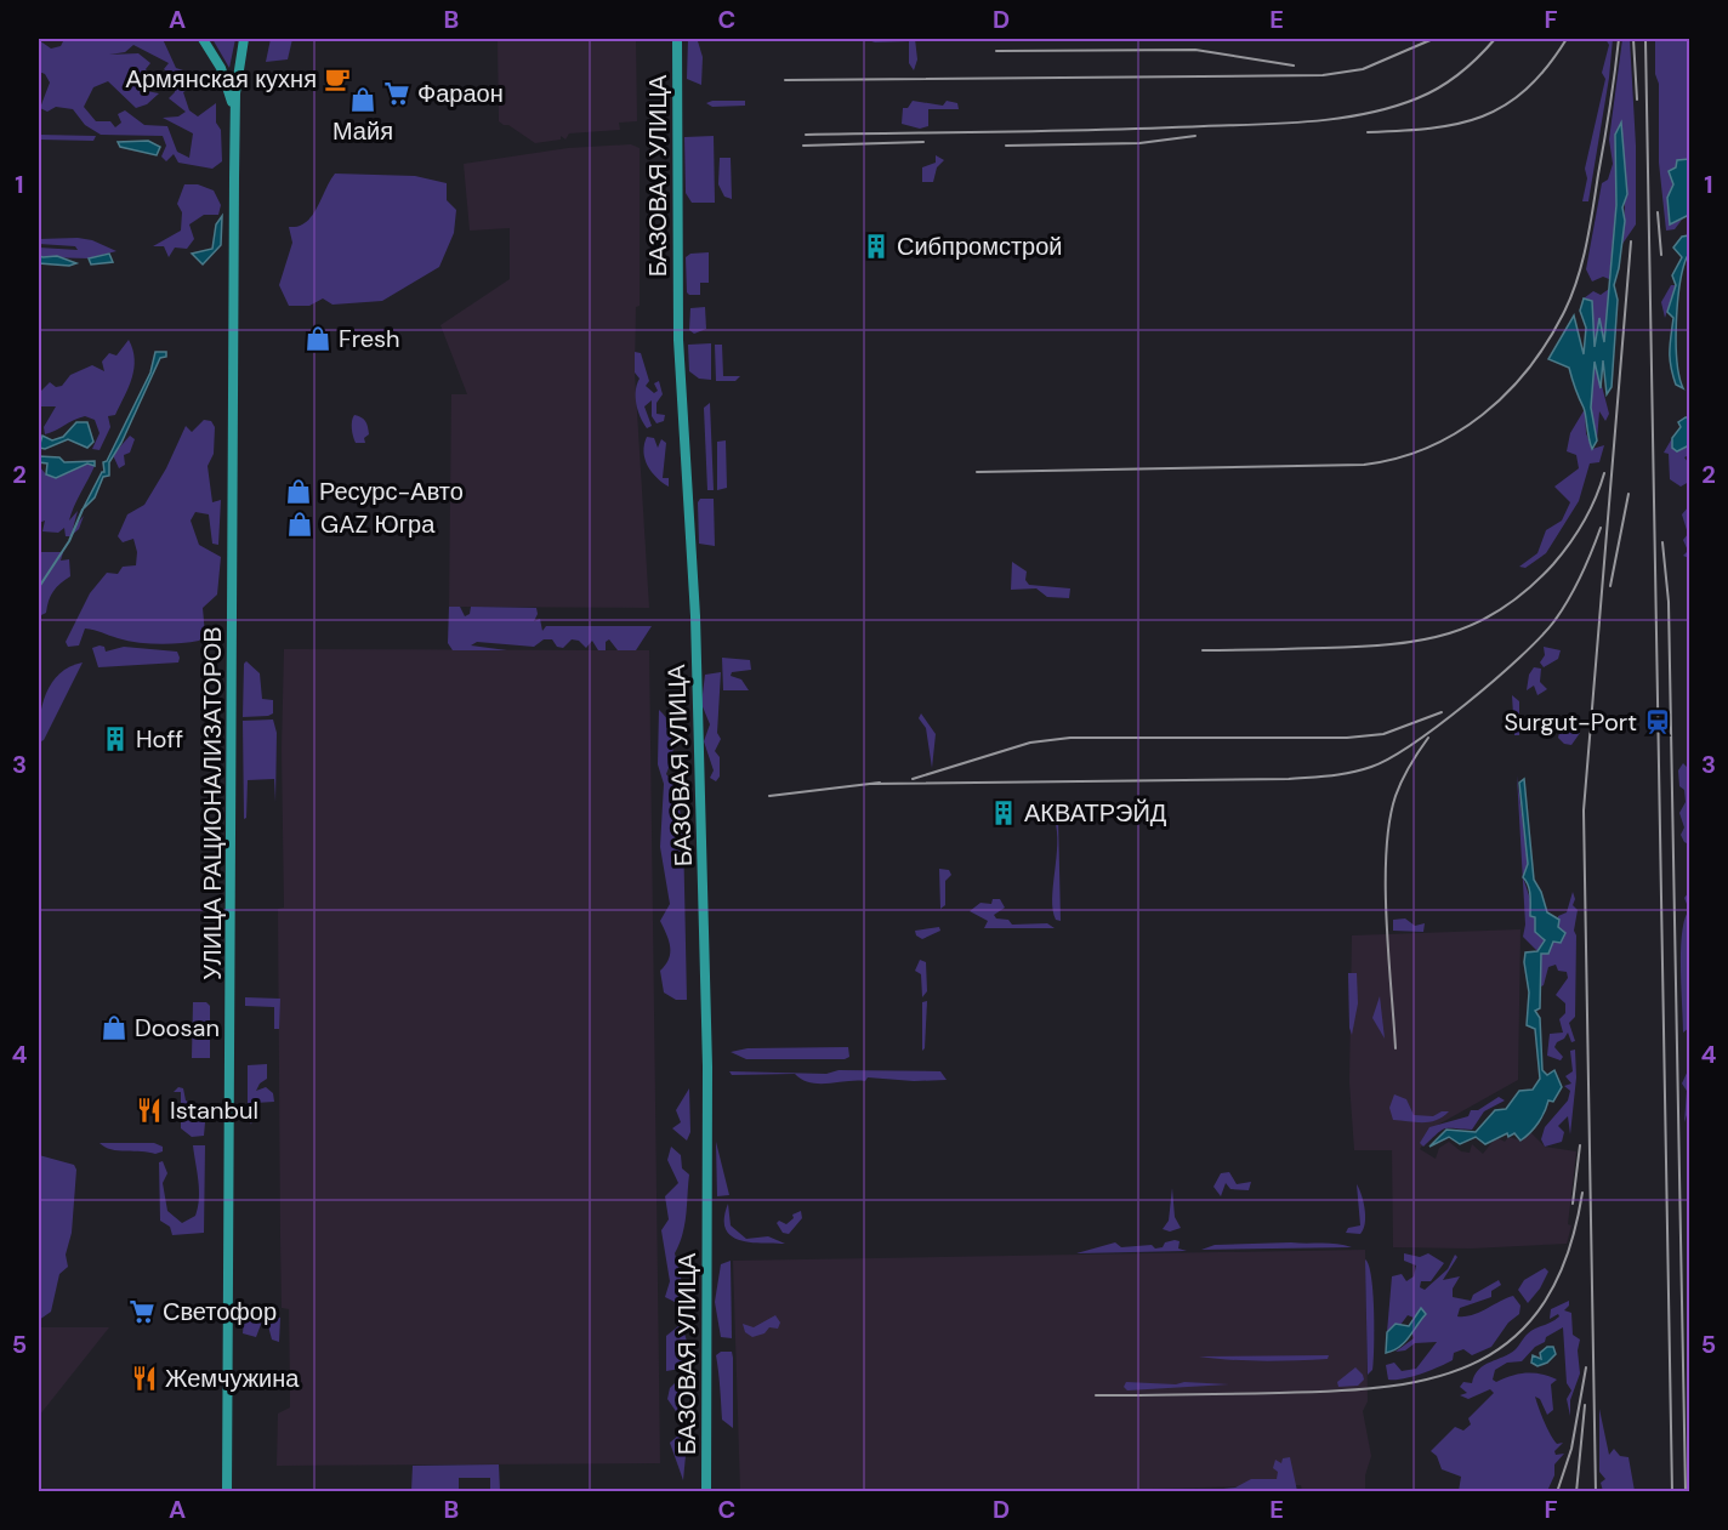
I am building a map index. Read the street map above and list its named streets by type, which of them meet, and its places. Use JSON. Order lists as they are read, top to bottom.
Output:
{
  "streets": {
    "main road": ["БАЗОВАЯ УЛИЦА", "УЛИЦА РАЦИОНАЛИЗАТОРОВ"]
  },
  "places": {
    "cafe": ["Армянская кухня"],
    "supermarket": ["Фараон", "Светофор"],
    "shop": [
      "Майя",
      "Fresh",
      "Ресурс-Авто",
      "GAZ Югра",
      "Doosan"
    ],
    "building": ["Сибпромстрой", "Hoff", "АКВАТРЭЙД"],
    "station": ["Surgut-Port"],
    "restaurant": ["Istanbul", "Жемчужина"]
  },
  "grid": {
    "columns": [
      "A",
      "B",
      "C",
      "D",
      "E",
      "F"
    ],
    "rows": [
      "1",
      "2",
      "3",
      "4",
      "5"
    ]
  }
}
